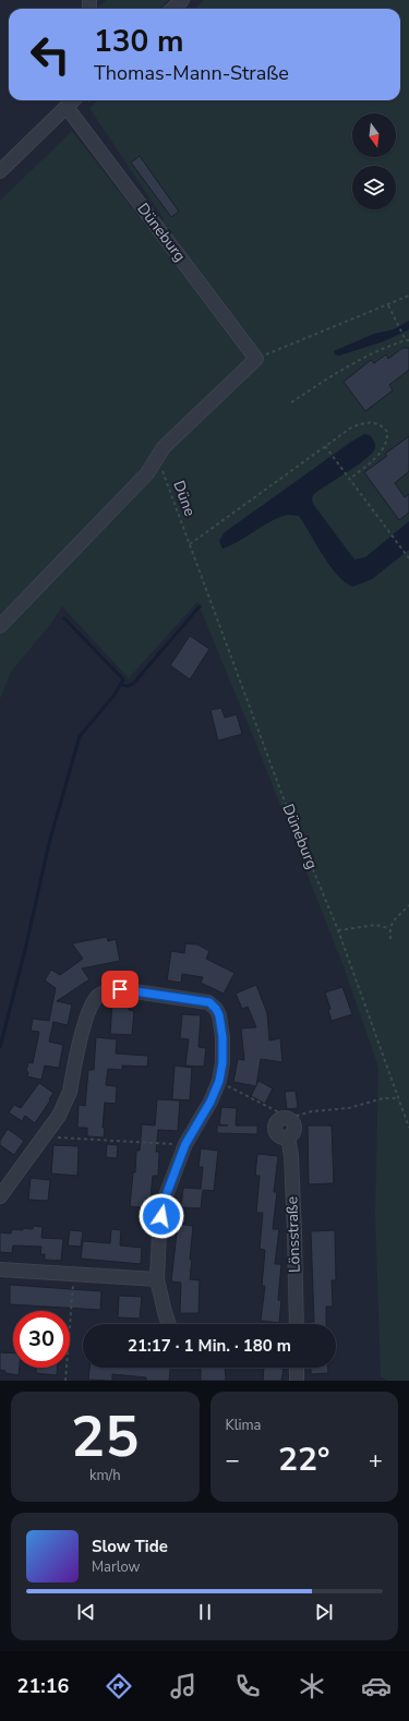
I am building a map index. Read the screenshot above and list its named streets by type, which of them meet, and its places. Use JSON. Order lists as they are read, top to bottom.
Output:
{
  "streets": {
    "street": ["Düneburg", "Lönsstraße"],
    "path": ["Düne"]
  },
  "crossings": [
    ["Düneburg", "Düne"]
  ],
  "north": "bottom",
  "page": {
    "turn": ["130 m", "Thomas-Mann-Straße"],
    "limit": "30",
    "trip": "21:17 · 1 Min. · 180 m",
    "tile": [
      ["25", "km/h"],
      "Klima"
    ],
    "heat": ["−", "22°", "+"],
    "song": ["Slow Tide", "Marlow"],
    "tabs": "21:16"
  }
}
